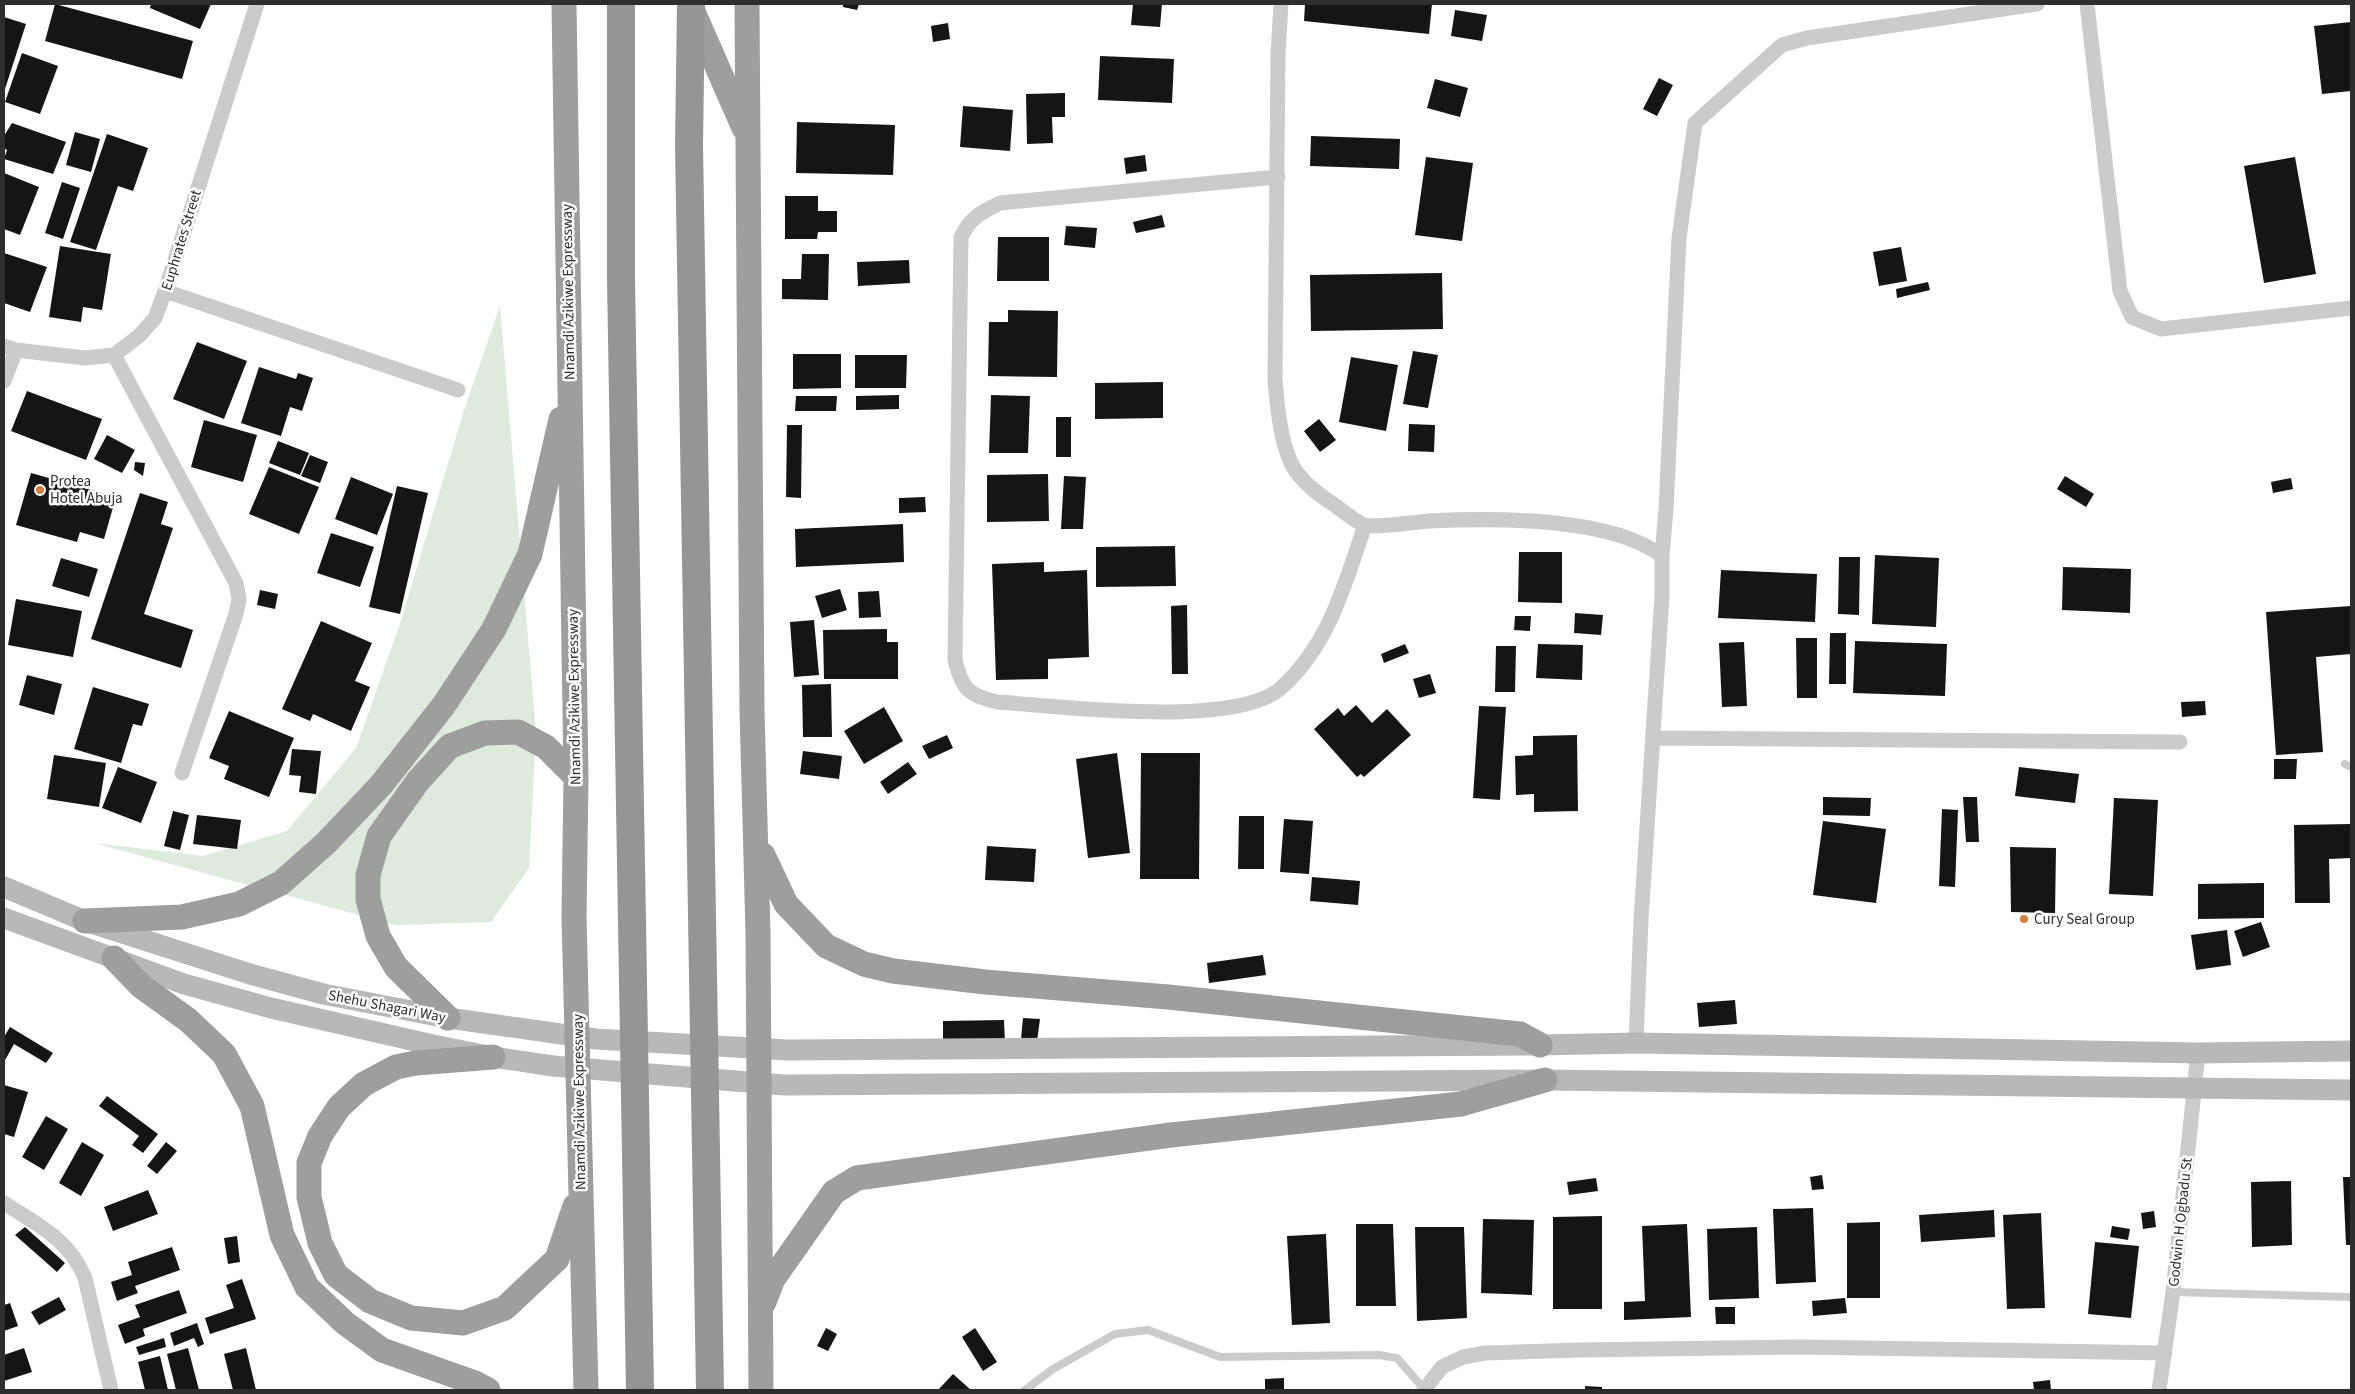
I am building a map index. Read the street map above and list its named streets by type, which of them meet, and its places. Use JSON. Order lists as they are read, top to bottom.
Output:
{
  "streets": {
    "highway": ["Nnamdi Azikiwe Expressway"],
    "main road": ["Shehu Shagari Way"],
    "street": ["Euphrates Street", "Godwin H Ogbadu St"]
  },
  "crossings": [
    ["Shehu Shagari Way", "Godwin H Ogbadu St"]
  ],
  "places": ["Protea Hotel Abuja", "Cury Seal Group"]
}
